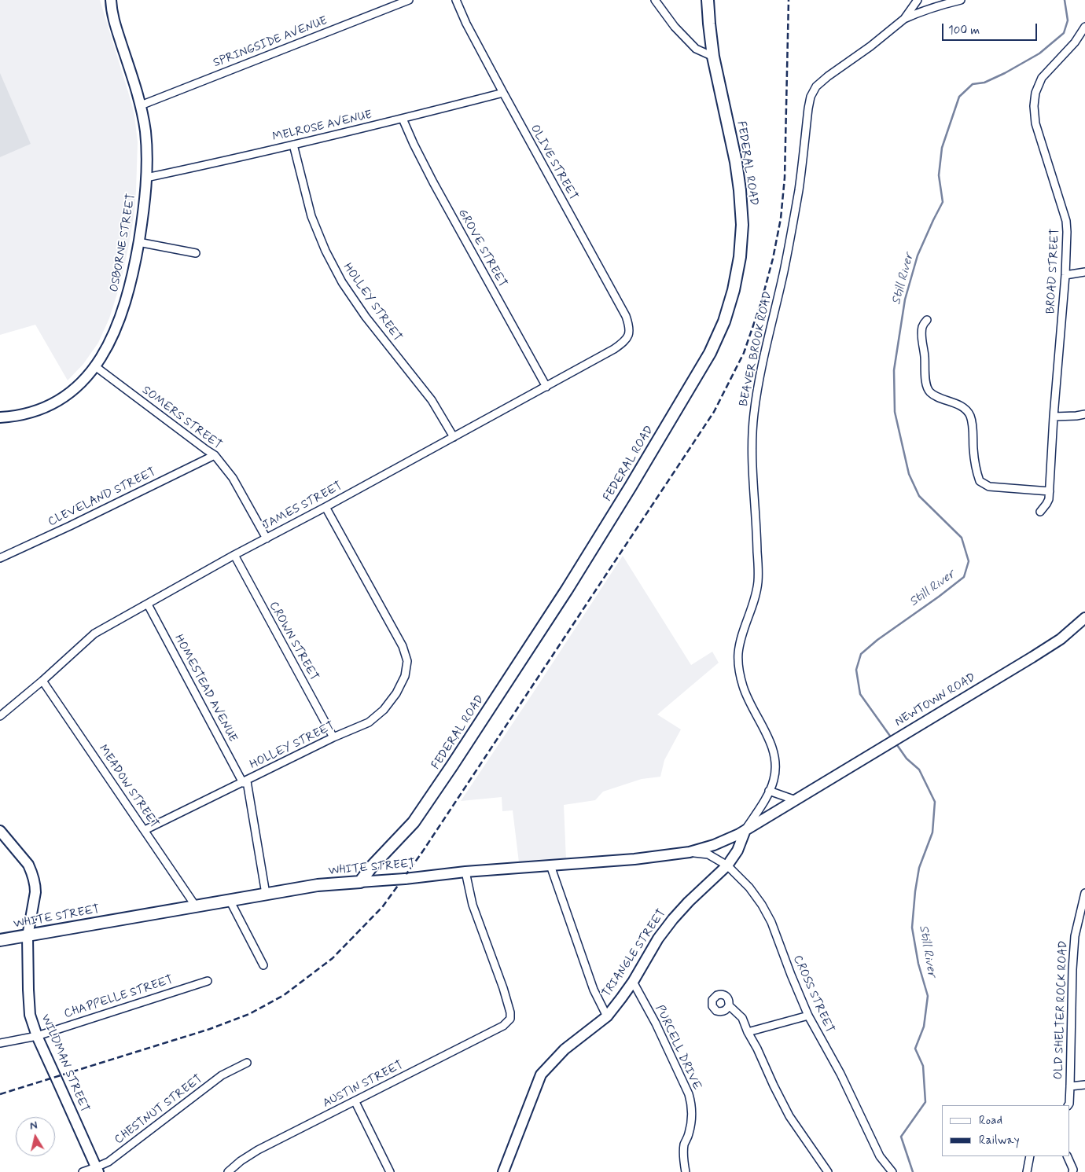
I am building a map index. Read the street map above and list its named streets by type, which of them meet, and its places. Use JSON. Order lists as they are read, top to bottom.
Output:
{
  "streets": {
    "main road": [
      "FEDERAL ROAD",
      "OSBORNE STREET",
      "NEWTOWN ROAD",
      "WHITE STREET",
      "TRIANGLE STREET",
      "WILDMAN STREET"
    ],
    "street": [
      "SPRINGSIDE AVENUE",
      "MELROSE AVENUE",
      "OLIVE STREET",
      "GROVE STREET",
      "BROAD STREET",
      "HOLLEY STREET",
      "BEAVER BROOK ROAD",
      "SOMERS STREET",
      "CLEVELAND STREET",
      "JAMES STREET",
      "CROWN STREET",
      "HOMESTEAD AVENUE",
      "MEADOW STREET",
      "CROSS STREET",
      "CHAPPELLE STREET",
      "OLD SHELTER ROCK ROAD",
      "PURCELL DRIVE",
      "AUSTIN STREET",
      "CHESTNUT STREET"
    ]
  },
  "crossings": [
    ["SPRINGSIDE AVENUE", "OSBORNE STREET"],
    ["MELROSE AVENUE", "OLIVE STREET"],
    ["MELROSE AVENUE", "OSBORNE STREET"],
    ["MELROSE AVENUE", "GROVE STREET"],
    ["MELROSE AVENUE", "HOLLEY STREET"],
    ["OLIVE STREET", "JAMES STREET"],
    ["FEDERAL ROAD", "WHITE STREET"],
    ["OSBORNE STREET", "SOMERS STREET"],
    ["GROVE STREET", "JAMES STREET"],
    ["HOLLEY STREET", "JAMES STREET"],
    ["HOLLEY STREET", "CROWN STREET"],
    ["HOLLEY STREET", "HOMESTEAD AVENUE"],
    ["HOLLEY STREET", "MEADOW STREET"],
    ["BEAVER BROOK ROAD", "NEWTOWN ROAD"],
    ["BEAVER BROOK ROAD", "WHITE STREET"],
    ["BEAVER BROOK ROAD", "TRIANGLE STREET"],
    ["SOMERS STREET", "CLEVELAND STREET"],
    ["SOMERS STREET", "JAMES STREET"],
    ["JAMES STREET", "CROWN STREET"],
    ["JAMES STREET", "HOMESTEAD AVENUE"],
    ["JAMES STREET", "MEADOW STREET"],
    ["HOMESTEAD AVENUE", "WHITE STREET"],
    ["NEWTOWN ROAD", "WHITE STREET"],
    ["NEWTOWN ROAD", "TRIANGLE STREET"],
    ["MEADOW STREET", "WHITE STREET"],
    ["WHITE STREET", "TRIANGLE STREET"],
    ["WHITE STREET", "CROSS STREET"],
    ["WHITE STREET", "WILDMAN STREET"],
    ["WHITE STREET", "AUSTIN STREET"],
    ["TRIANGLE STREET", "CROSS STREET"],
    ["TRIANGLE STREET", "PURCELL DRIVE"],
    ["CHAPPELLE STREET", "WILDMAN STREET"],
    ["WILDMAN STREET", "CHESTNUT STREET"]
  ],
  "water": ["Still River"],
  "legend": ["Road", "Railway"],
  "scale_bar": "100 m",
  "north": "top"
}
